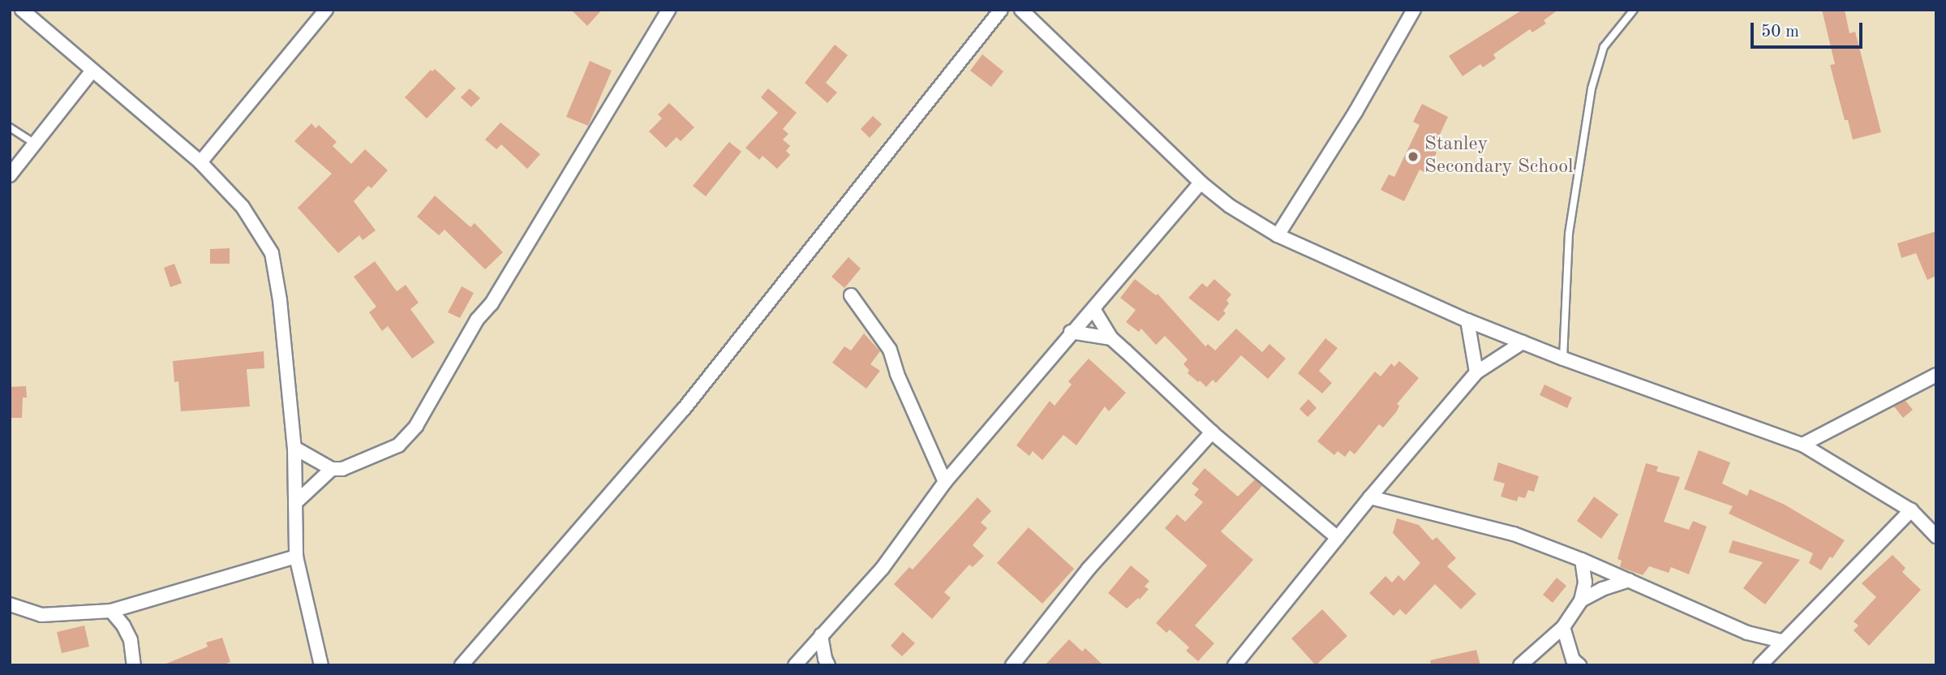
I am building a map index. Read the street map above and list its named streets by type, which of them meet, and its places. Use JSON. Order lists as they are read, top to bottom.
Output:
{
  "places": ["Stanley Secondary School"],
  "scale_bar": "50 m"
}
